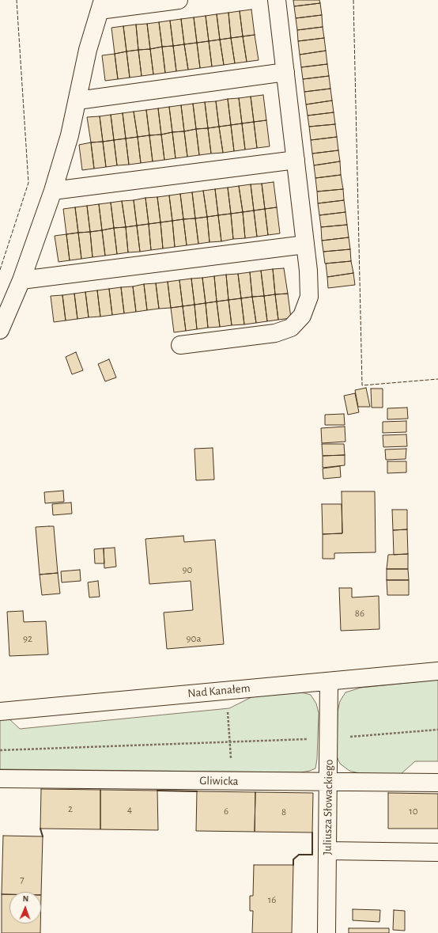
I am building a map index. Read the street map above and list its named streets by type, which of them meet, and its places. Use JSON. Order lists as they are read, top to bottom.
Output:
{
  "streets": {
    "street": ["Nad Kanałem", "Gliwicka", "Juliusza Słowackiego"]
  },
  "crossings": [
    ["Nad Kanałem", "Juliusza Słowackiego"],
    ["Gliwicka", "Juliusza Słowackiego"]
  ],
  "house_numbers": [
    "90",
    "86",
    "92",
    "90a",
    "2",
    "4",
    "6",
    "10",
    "8",
    "7",
    "16"
  ],
  "north": "top"
}
